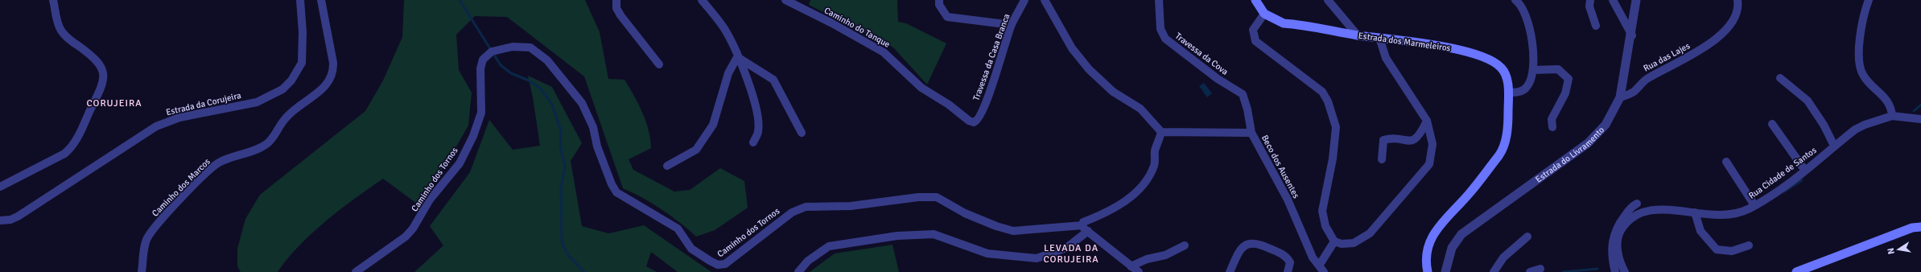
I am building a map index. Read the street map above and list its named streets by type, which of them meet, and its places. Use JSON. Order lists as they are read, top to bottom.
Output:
{
  "streets": {
    "main road": ["Estrada dos Marmeleiros"],
    "street": [
      "Caminho do Tanque",
      "Travessa da Cova",
      "Travessa da Casa Branca",
      "Rua das Lajes",
      "Estrada da Corujeira",
      "Estrada do Livramento",
      "Beco dos Ausentes",
      "Rua Cidade de Santos",
      "Caminho dos Tornos",
      "Caminho dos Marcos"
    ]
  },
  "crossings": [
    ["Caminho do Tanque", "Travessa da Casa Branca"],
    ["Travessa da Cova", "Beco dos Ausentes"],
    ["Rua das Lajes", "Estrada do Livramento"]
  ],
  "districts": ["CORUJEIRA", "LEVADA DA CORUJEIRA"],
  "north": "left"
}
